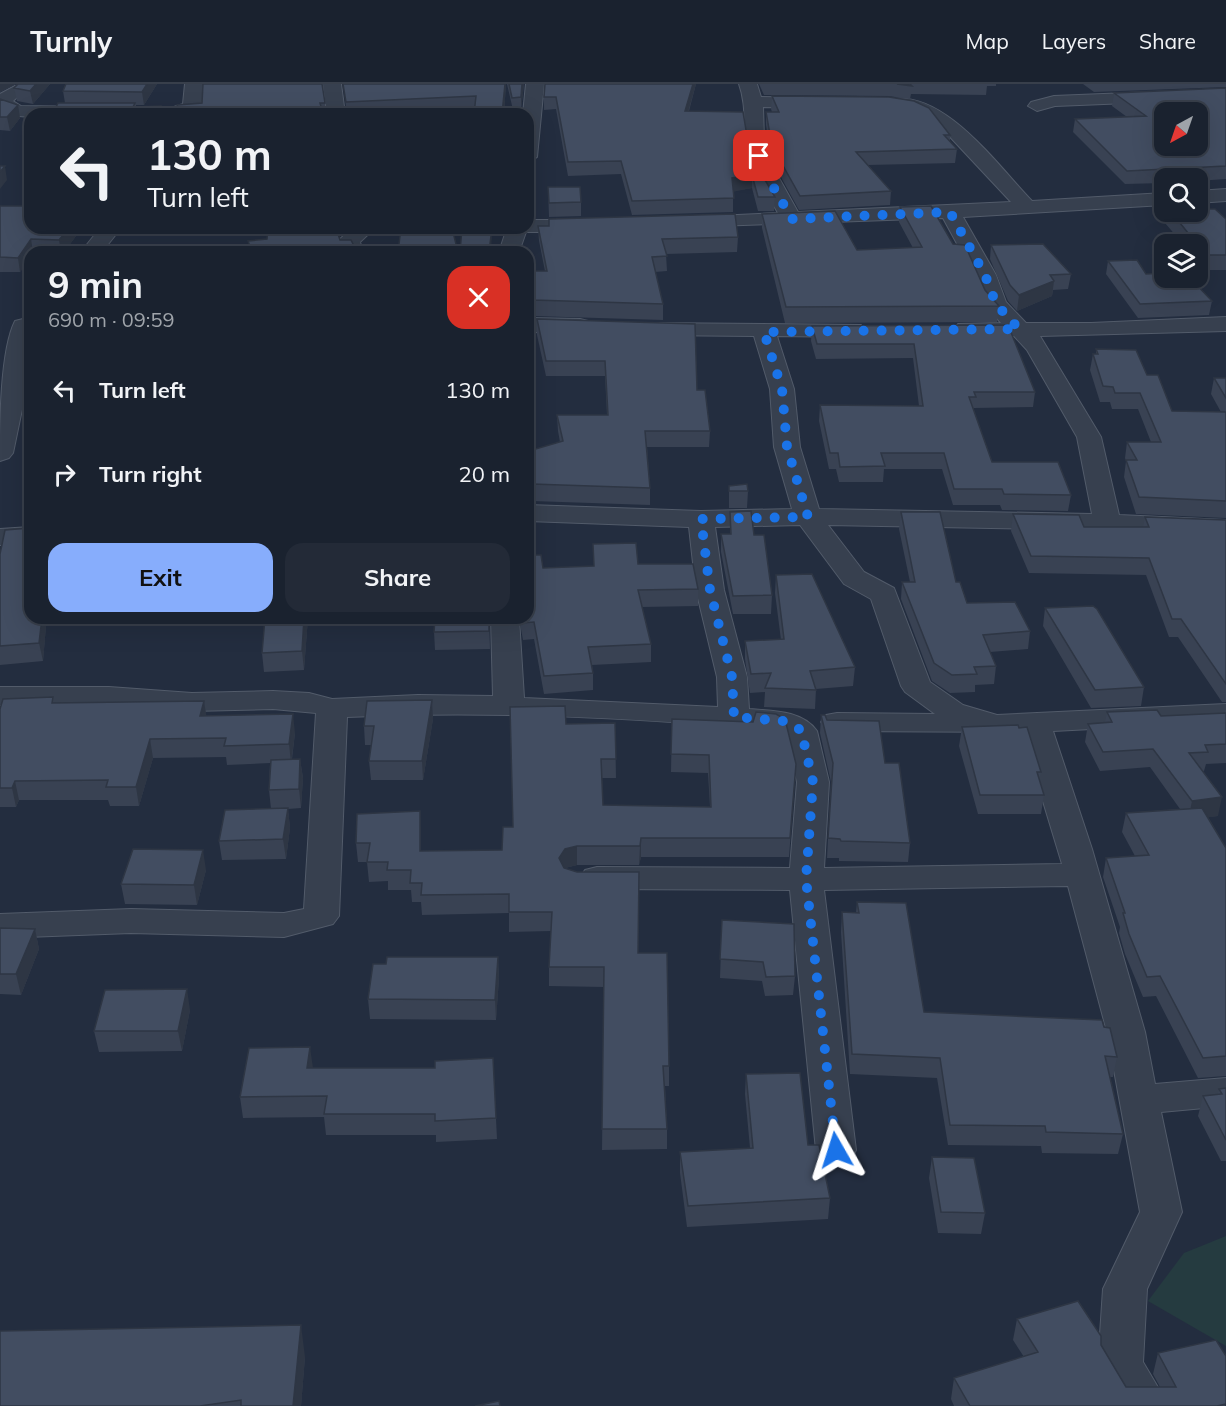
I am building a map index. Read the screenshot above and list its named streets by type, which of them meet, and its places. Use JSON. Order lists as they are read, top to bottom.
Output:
{
  "north": "bottom left",
  "page": {
    "header": "Turnly",
    "nav": ["Map", "Layers", "Share"],
    "turn": ["130 m", "Turn left"],
    "heading": ["9 min", "690 m · 09:59"],
    "list": [
      {
        "name": "Turn left",
        "value": "130 m"
      },
      {
        "name": "Turn right",
        "value": "20 m"
      }
    ],
    "buttons": ["Exit", "Share"]
  }
}
